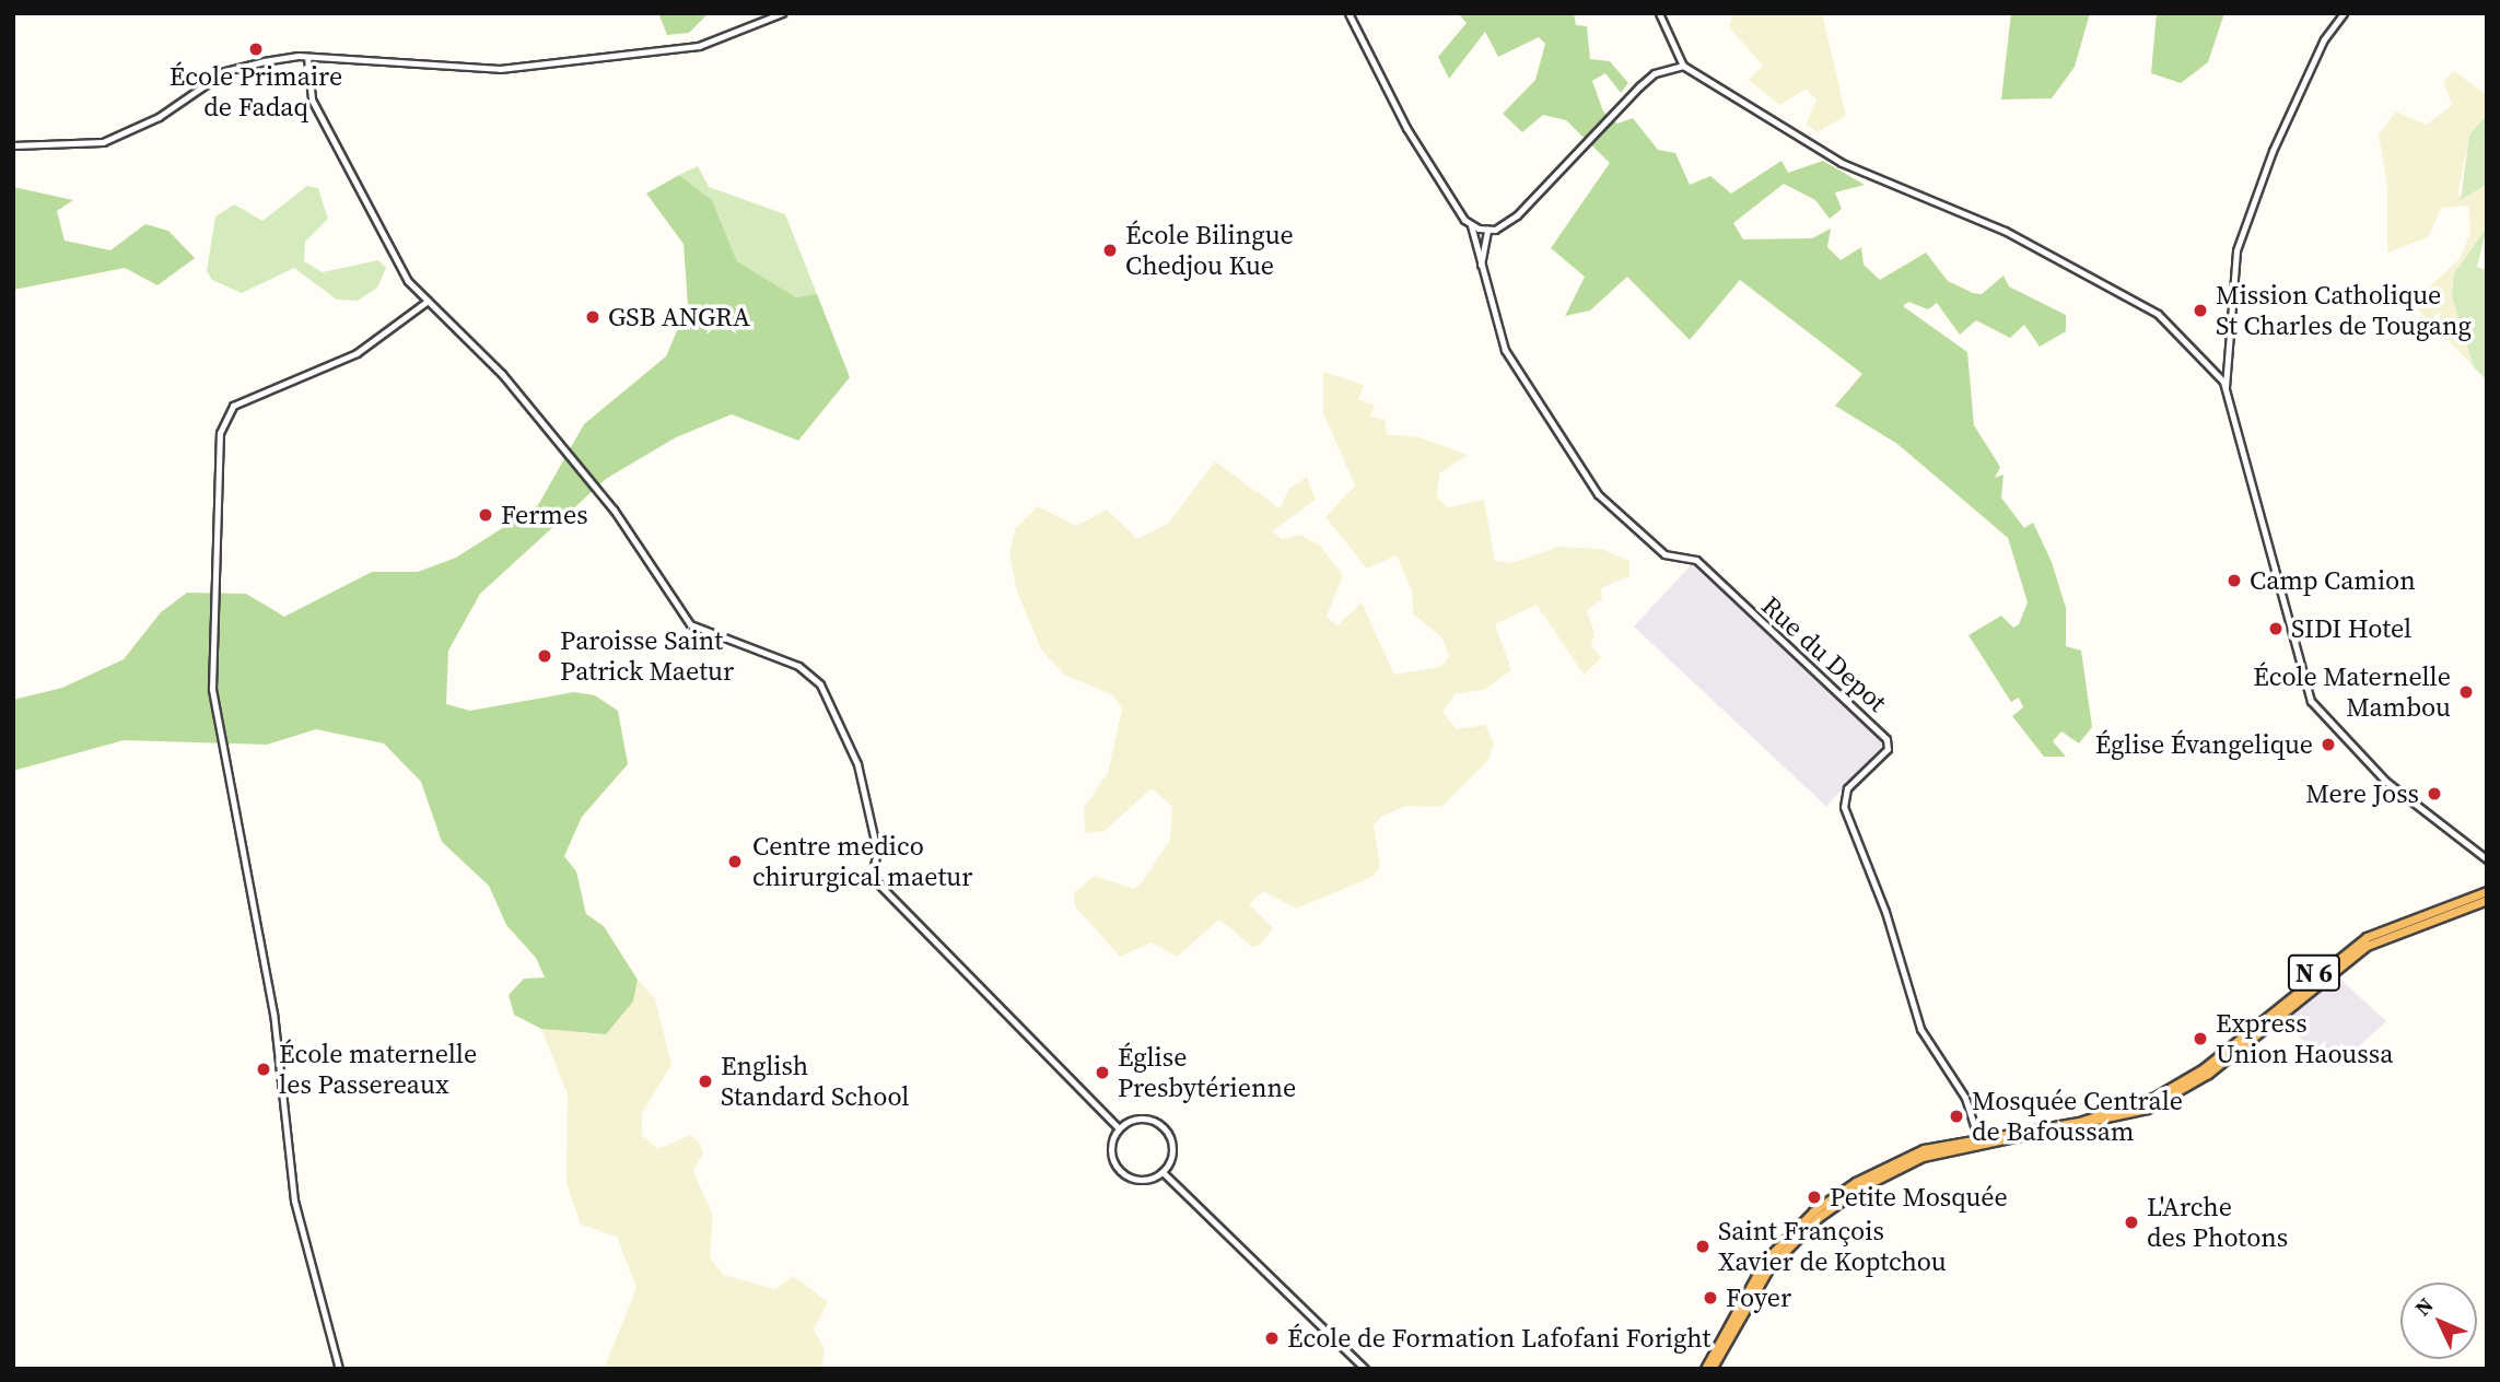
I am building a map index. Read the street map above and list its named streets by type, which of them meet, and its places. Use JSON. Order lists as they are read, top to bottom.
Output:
{
  "streets": {
    "highway": ["N 6"],
    "street": ["Rue du Depot"]
  },
  "crossings": [
    ["Rue du Depot", "N 6"]
  ],
  "places": [
    "École Primaire de Fadaq",
    "École Bilingue Chedjou Kue",
    "Mission Catholique St Charles de Tougang",
    "GSB ANGRA",
    "Fermes",
    "Camp Camion",
    "SIDI Hotel",
    "Paroisse Saint Patrick Maetur",
    "École Maternelle Mambou",
    "Église Évangelique",
    "Mere Joss",
    "Centre medico chirurgical maetur",
    "Express Union Haoussa",
    "École maternelle les Passereaux",
    "Église Presbytérienne",
    "English Standard School",
    "Mosquée Centrale de Bafoussam",
    "Petite Mosquée",
    "L'Arche des Photons",
    "Saint François Xavier de Koptchou",
    "Foyer",
    "École de Formation Lafofani Foright"
  ],
  "north": "top left"
}
